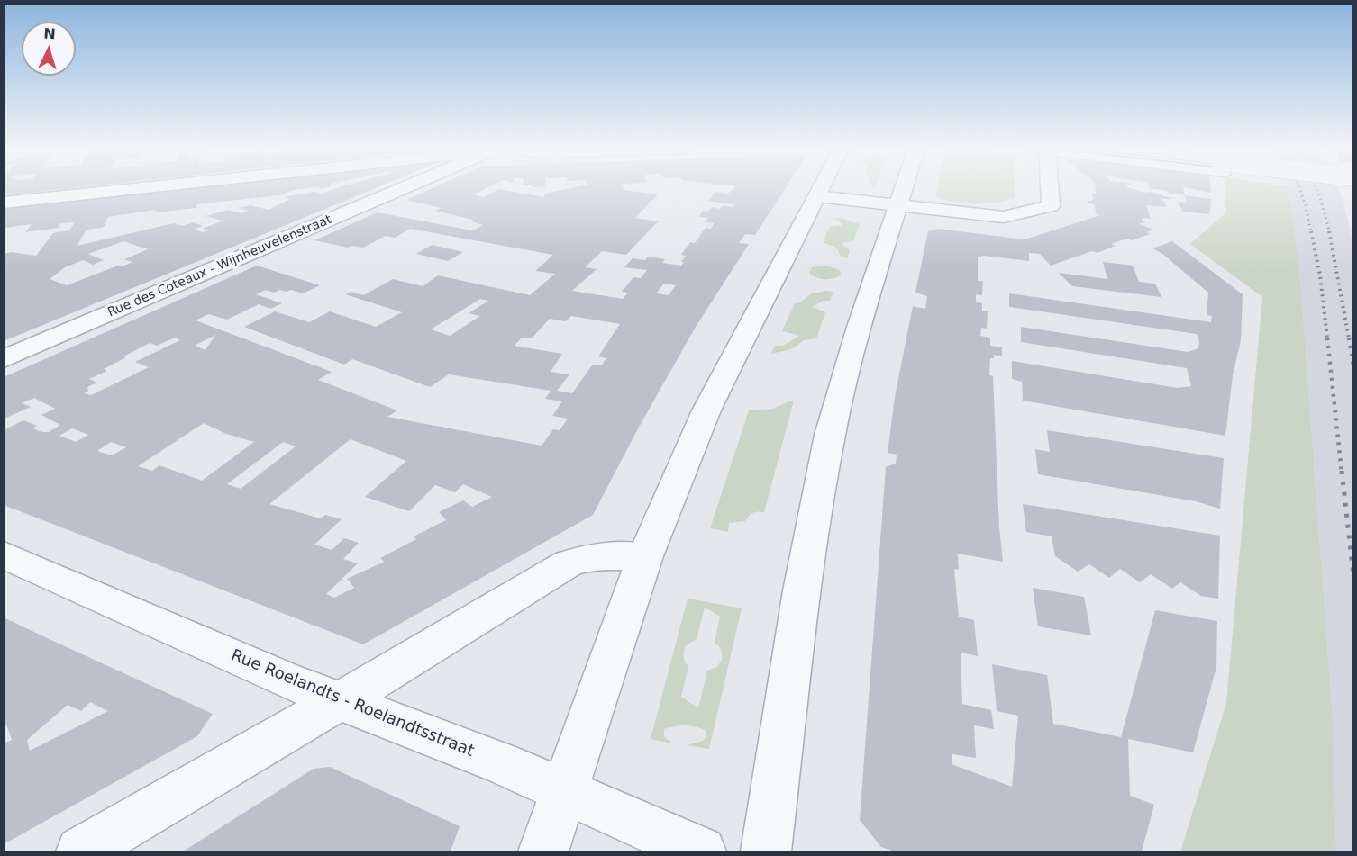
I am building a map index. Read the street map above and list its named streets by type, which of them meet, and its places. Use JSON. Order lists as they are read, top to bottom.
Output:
{
  "streets": {
    "street": ["Rue des Coteaux - Wijnheuvelenstraat", "Rue Roelandts - Roelandtsstraat"]
  },
  "north": "top"
}
